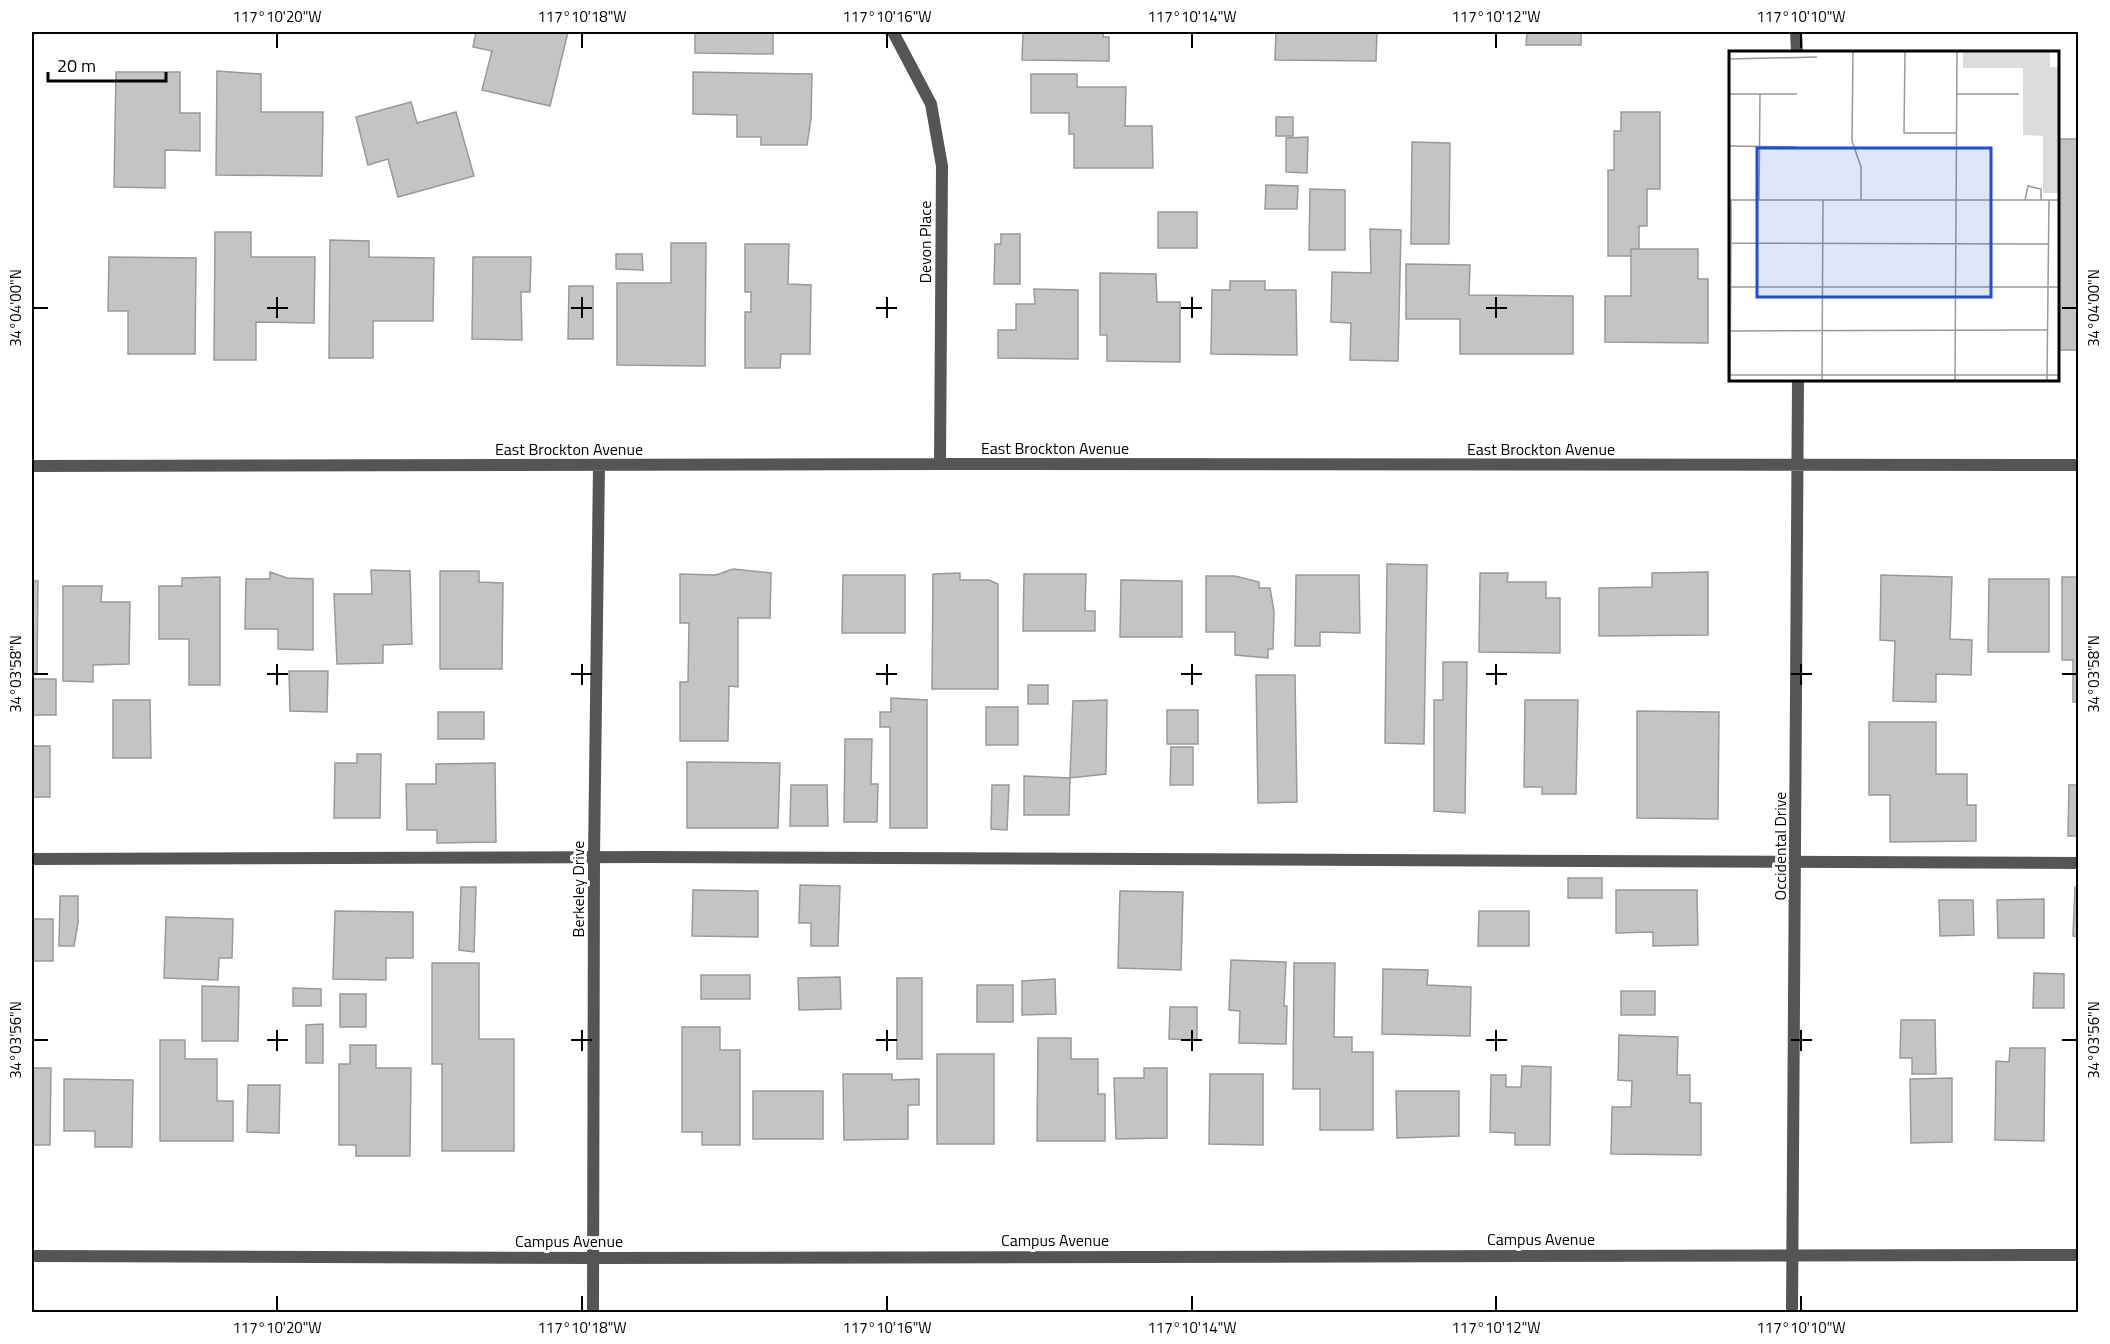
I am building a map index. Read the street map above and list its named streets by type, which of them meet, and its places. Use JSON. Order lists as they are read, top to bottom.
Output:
{
  "streets": {
    "street": [
      "Devon Place",
      "East Brockton Avenue",
      "Occidental Drive",
      "Berkeley Drive",
      "Campus Avenue"
    ]
  },
  "crossings": [
    ["Devon Place", "East Brockton Avenue"],
    ["East Brockton Avenue", "Occidental Drive"],
    ["East Brockton Avenue", "Berkeley Drive"],
    ["Occidental Drive", "Campus Avenue"],
    ["Berkeley Drive", "Campus Avenue"]
  ],
  "scale_bar": "20 m",
  "coordinates": [
    "117°10'20\"W",
    "117°10'18\"W",
    "117°10'16\"W",
    "117°10'14\"W",
    "117°10'12\"W",
    "117°10'10\"W",
    "34°04'00\"N",
    "34°03'58\"N",
    "34°03'56\"N"
  ]
}
